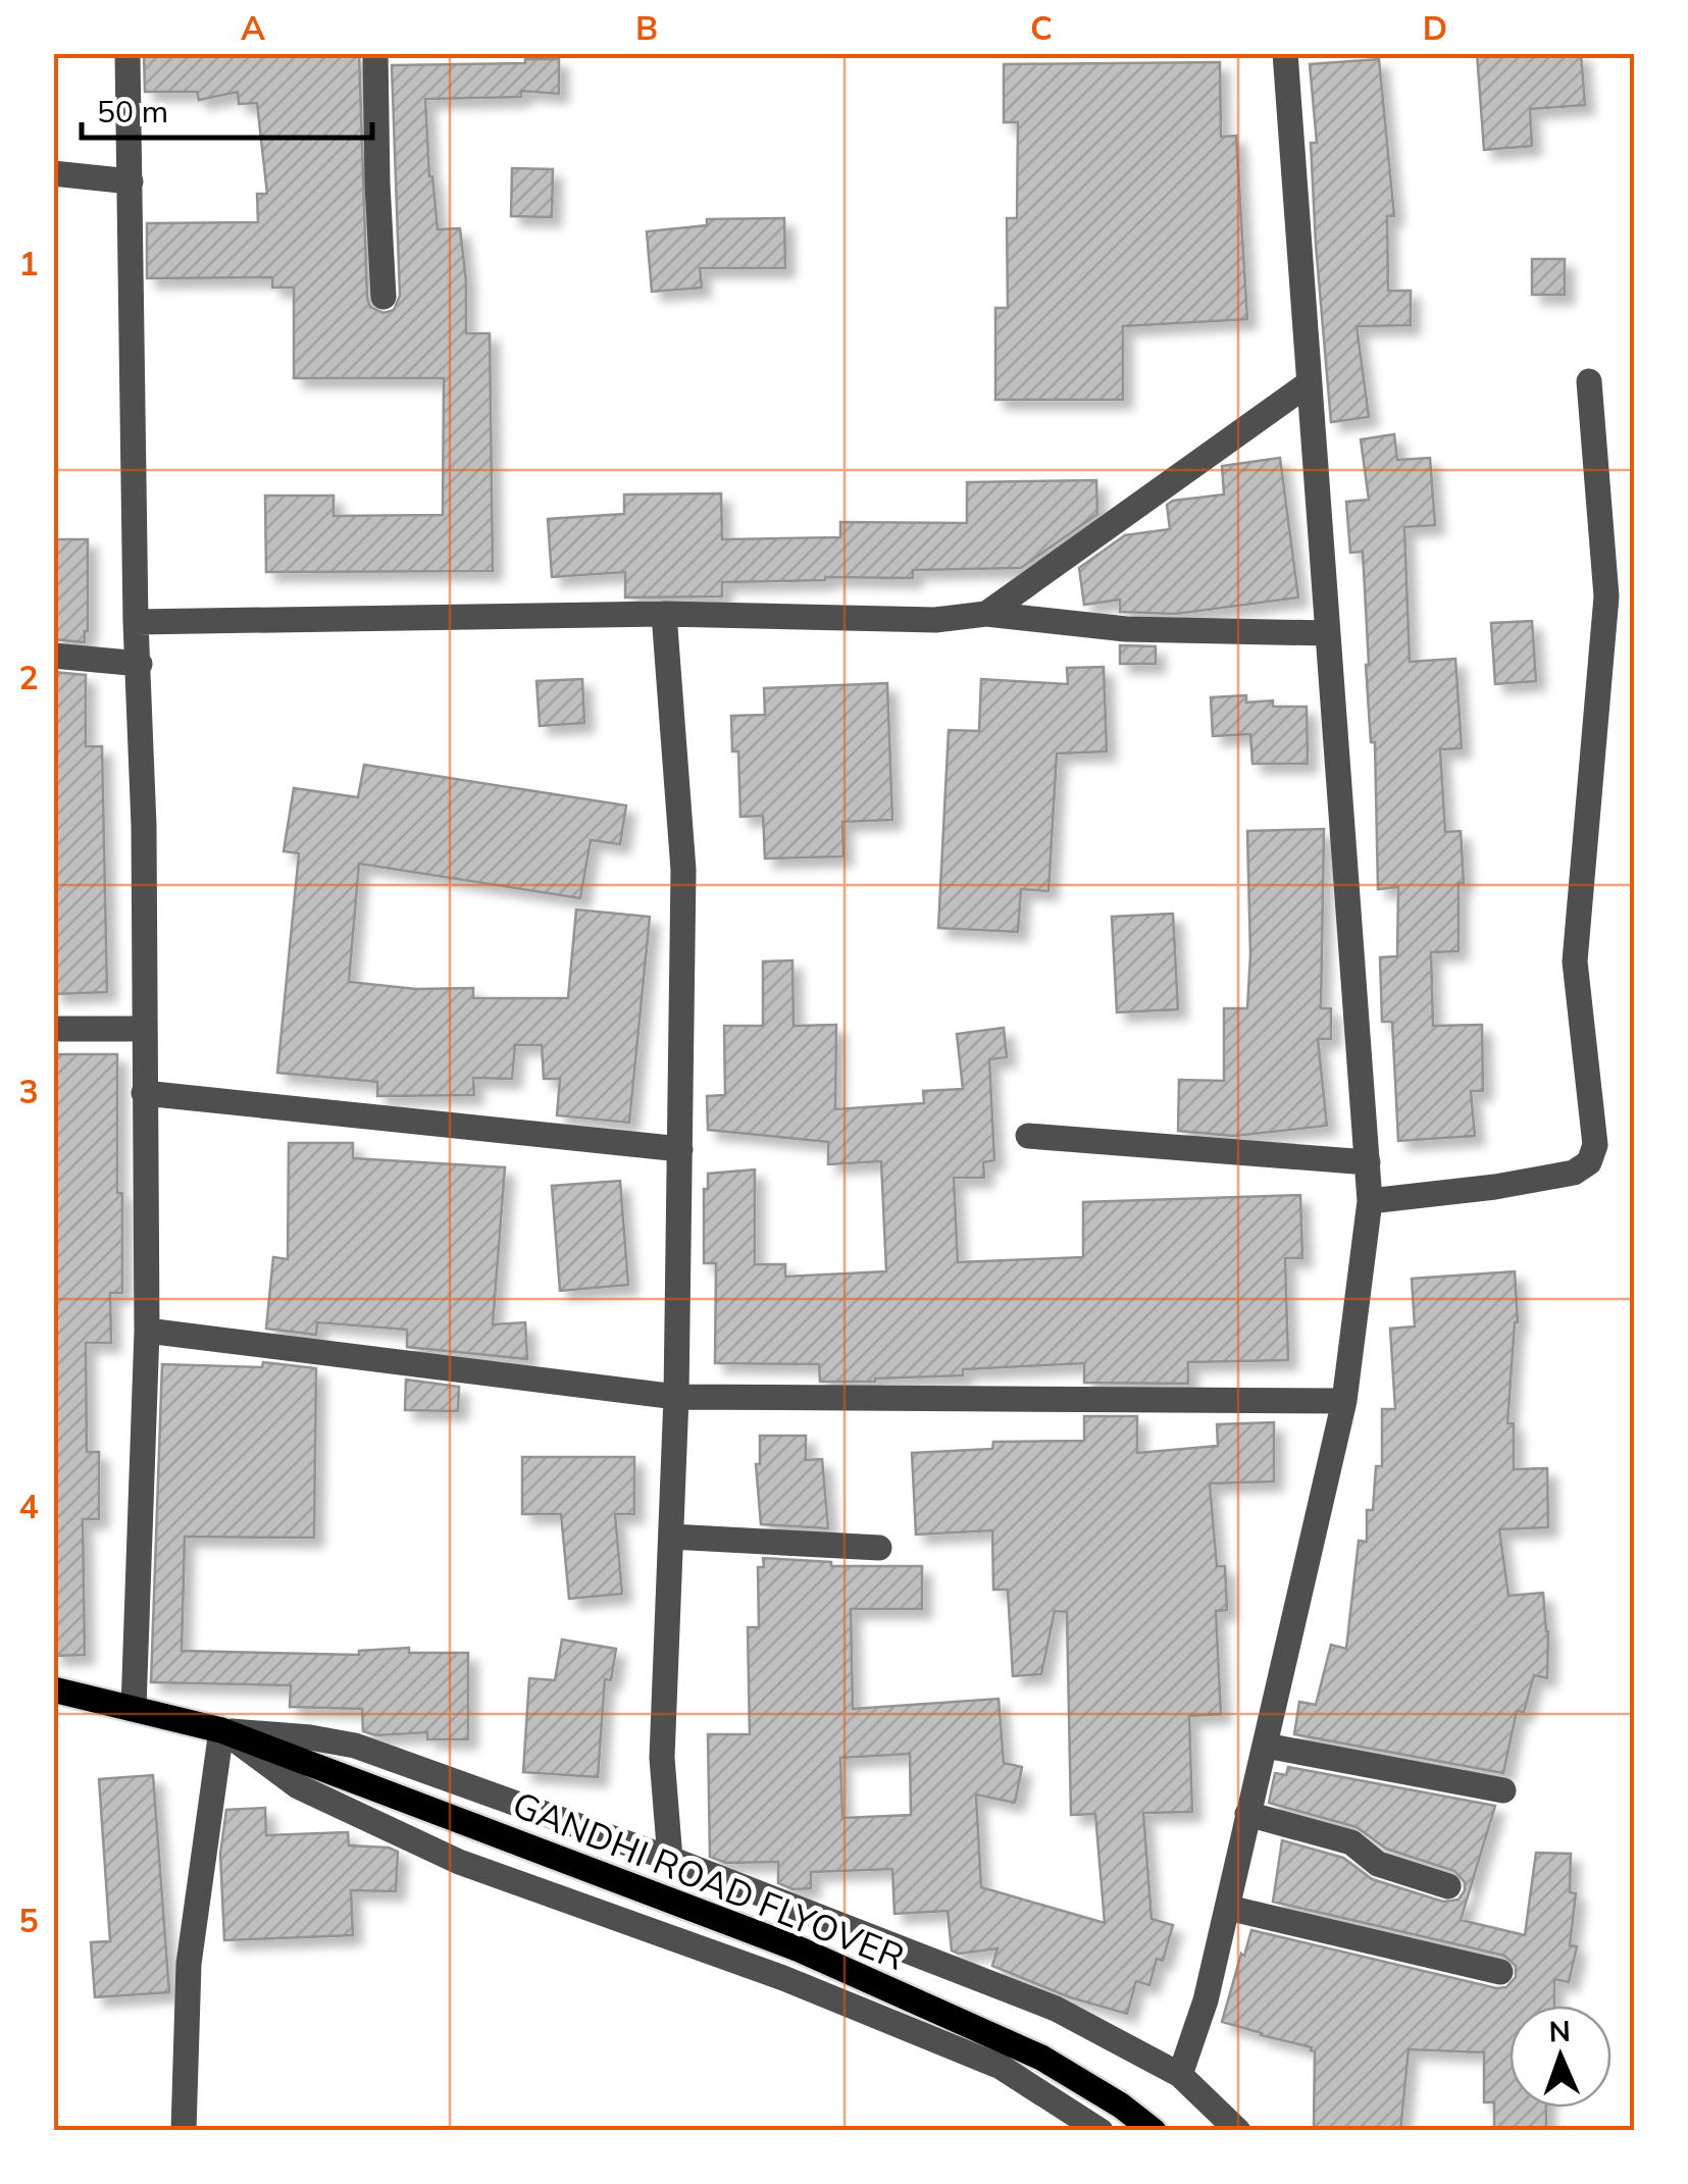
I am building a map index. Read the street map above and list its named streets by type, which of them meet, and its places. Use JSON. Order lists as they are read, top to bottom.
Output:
{
  "streets": {
    "main road": ["GANDHI ROAD FLYOVER"]
  },
  "scale_bar": "50 m",
  "north": "top",
  "grid": {
    "columns": [
      "A",
      "B",
      "C",
      "D"
    ],
    "rows": [
      "1",
      "2",
      "3",
      "4",
      "5"
    ]
  }
}
